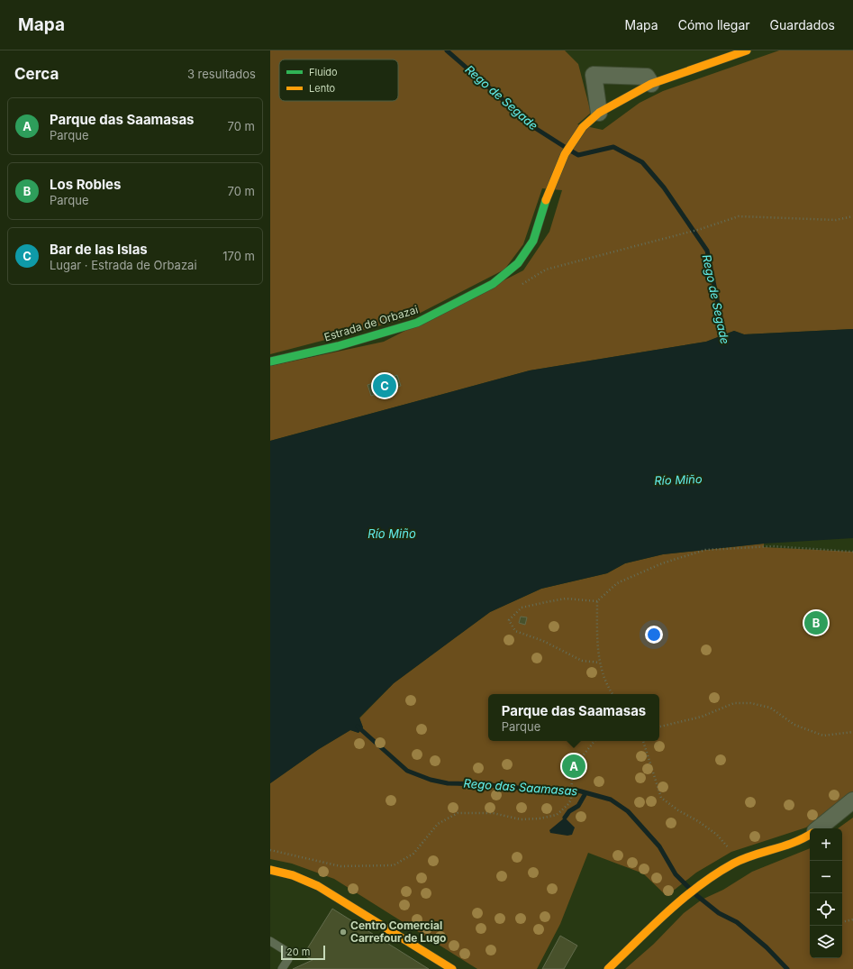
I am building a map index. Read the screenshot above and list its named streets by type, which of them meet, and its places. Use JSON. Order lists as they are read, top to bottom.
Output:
{
  "streets": {
    "street": ["Estrada de Orbazai"]
  },
  "water": ["Rego de Segade", "Río Miño", "Rego das Saamasas"],
  "places": ["Centro Comercial Carrefour de Lugo"],
  "legend": ["Fluido", "Lento"],
  "scale_bar": "20 m",
  "page": {
    "header": "Mapa",
    "nav": ["Mapa", "Cómo llegar", "Guardados"],
    "heading": ["Cerca", "3 resultados"],
    "list": [
      {
        "mark": "A",
        "name": "Parque das Saamasas",
        "note": "Parque",
        "value": "70 m"
      },
      {
        "mark": "B",
        "name": "Los Robles",
        "note": "Parque",
        "value": "70 m"
      },
      {
        "mark": "C",
        "name": "Bar de las Islas",
        "note": "Lugar · Estrada de Orbazai",
        "value": "170 m"
      }
    ],
    "pins": ["C", "B", "A"],
    "popup": ["Parque das Saamasas", "Parque"],
    "map_buttons": ["+", "−"],
    "scale": "20 m"
  }
}
